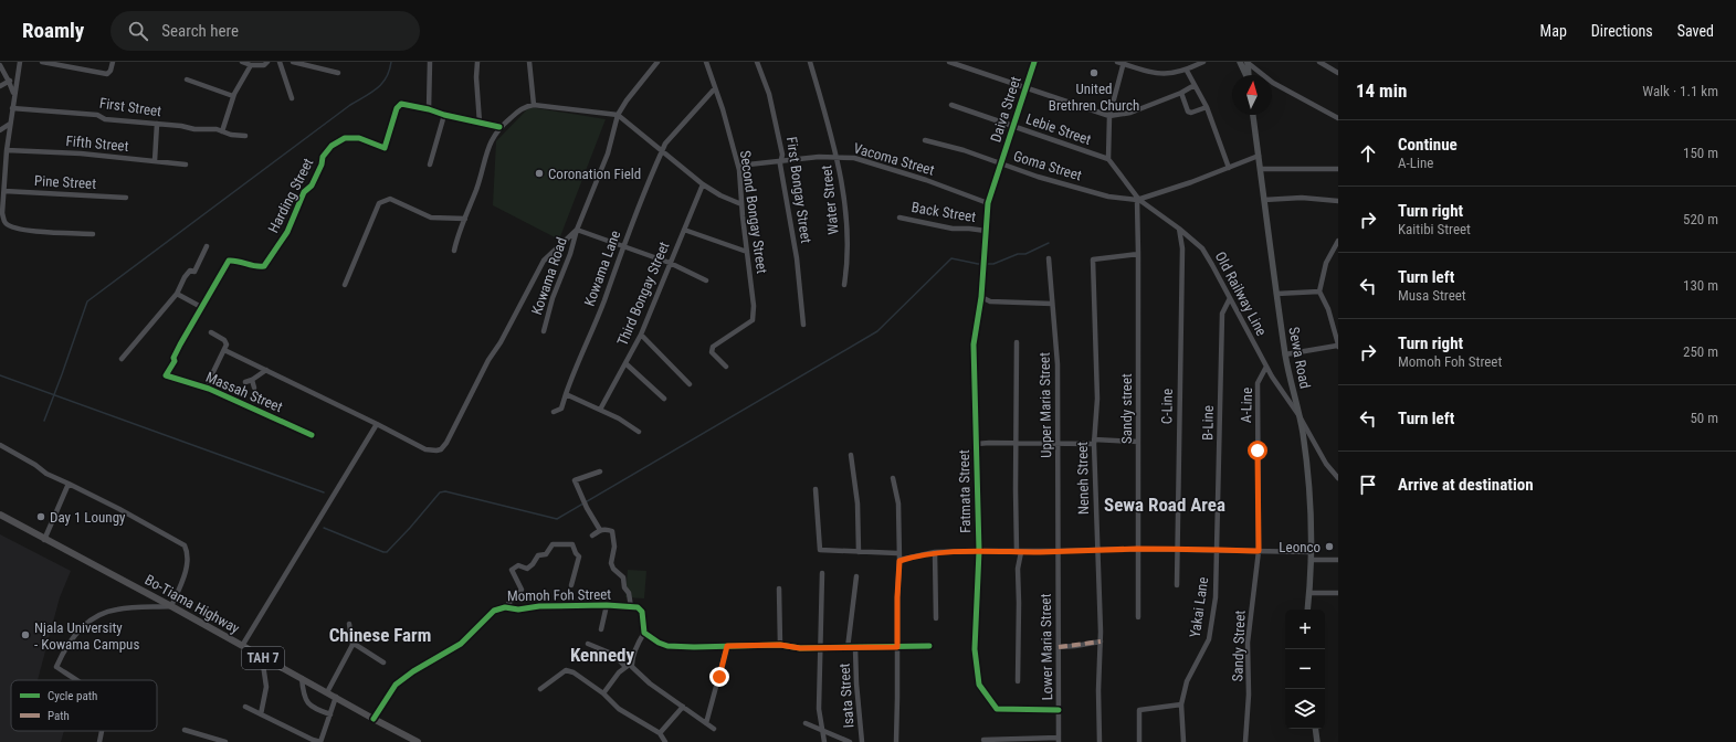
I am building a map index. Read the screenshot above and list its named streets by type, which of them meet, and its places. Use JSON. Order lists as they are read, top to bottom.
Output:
{
  "streets": {
    "highway": ["Bo-Tiama Highway", "TAH 7"],
    "main road": ["Sewa Road"],
    "street": [
      "First Street",
      "Daiva Street",
      "Lebie Street",
      "Fifth Street",
      "Vacoma Street",
      "Goma Street",
      "Pine Street",
      "First Bongay Street",
      "Harding Street",
      "Water Street",
      "Second Bongay Street",
      "Back Street",
      "Kowama Lane",
      "Kowama Road",
      "Third Bongay Street",
      "Old Railway Line",
      "Massah Street",
      "Upper Maria Street",
      "A-Line",
      "C-Line",
      "Sandy street",
      "B-Line",
      "Neneh Street",
      "Fatmata Street",
      "Momoh Foh Street",
      "Yakai Lane",
      "Sandy Street",
      "Lower Maria Street",
      "Isata Street"
    ]
  },
  "crossings": [
    ["Daiva Street", "Lebie Street"],
    ["Daiva Street", "Vacoma Street"],
    ["Daiva Street", "Goma Street"],
    ["Daiva Street", "Fatmata Street"],
    ["Lebie Street", "Old Railway Line"],
    ["Vacoma Street", "First Bongay Street"],
    ["Vacoma Street", "Water Street"],
    ["Vacoma Street", "Second Bongay Street"],
    ["Vacoma Street", "Fatmata Street"],
    ["Goma Street", "Old Railway Line"],
    ["Goma Street", "Sandy street"],
    ["Harding Street", "Massah Street"],
    ["Second Bongay Street", "Kowama Lane"],
    ["Back Street", "Fatmata Street"],
    ["Old Railway Line", "Sewa Road"],
    ["Old Railway Line", "A-Line"],
    ["Old Railway Line", "C-Line"],
    ["Old Railway Line", "Sandy street"],
    ["Old Railway Line", "B-Line"],
    ["Upper Maria Street", "Lower Maria Street"],
    ["A-Line", "Sandy Street"],
    ["Sandy street", "Neneh Street"],
    ["B-Line", "Yakai Lane"],
    ["Fatmata Street", "Lower Maria Street"],
    ["Momoh Foh Street", "Bo-Tiama Highway"]
  ],
  "districts": ["Sewa Road Area", "Chinese Farm", "Kennedy"],
  "places": [
    "United Brethren Church",
    "Coronation Field",
    "Day 1 Loungy",
    "Leonco",
    "Njala University - Kowama Campus"
  ],
  "legend": ["Cycle path", "Path"],
  "north": "top",
  "page": {
    "header": "Roamly",
    "search": "Search here",
    "nav": ["Map", "Directions", "Saved"],
    "heading": ["14 min", "Walk · 1.1 km"],
    "list": [
      ["Continue", "A-Line", "150 m"],
      ["Turn right", "Kaitibi Street", "520 m"],
      ["Turn left", "Musa Street", "130 m"],
      ["Turn right", "Momoh Foh Street", "250 m"],
      ["Turn left", "50 m"],
      "Arrive at destination"
    ],
    "map_buttons": ["+", "−"]
  }
}
